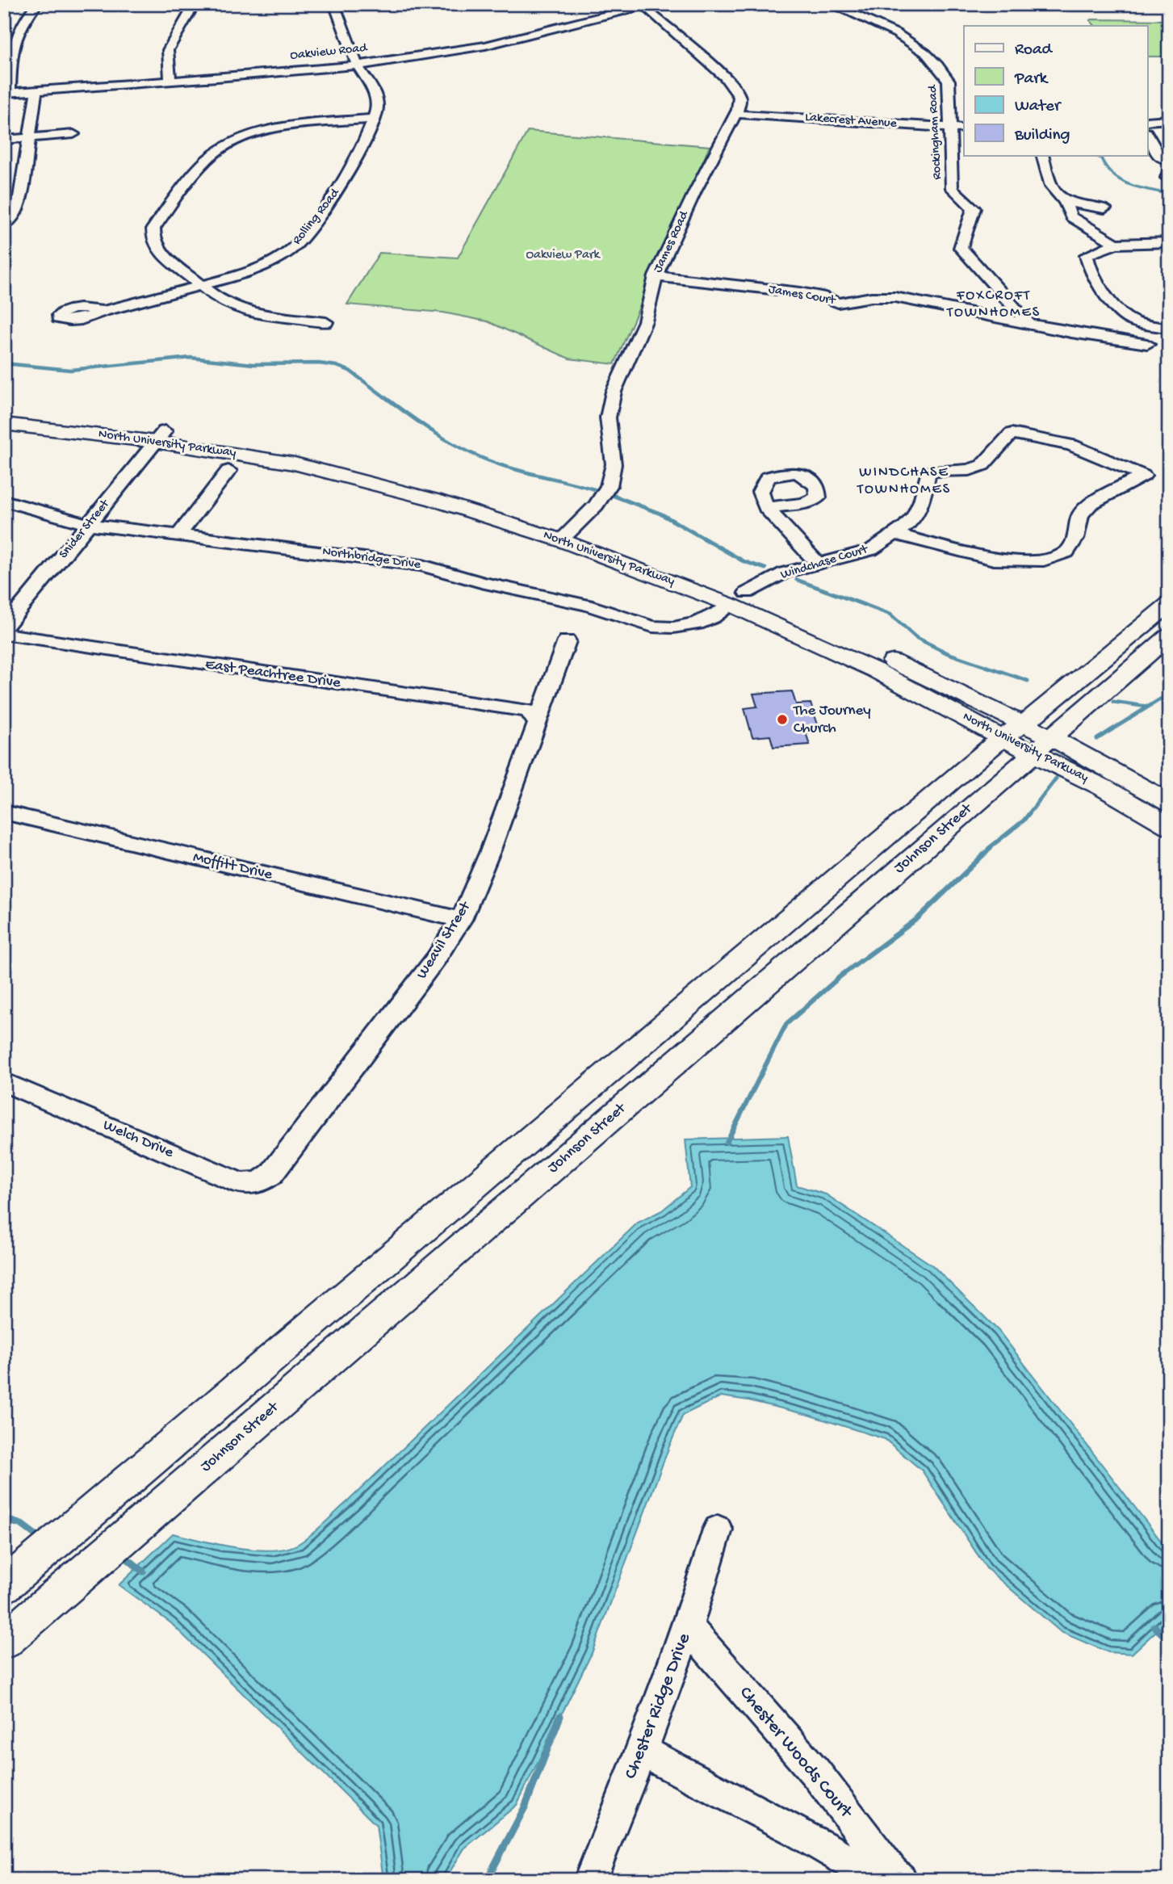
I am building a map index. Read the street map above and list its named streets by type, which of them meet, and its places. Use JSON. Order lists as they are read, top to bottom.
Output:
{
  "streets": {
    "main road": ["North University Parkway", "Johnson Street"],
    "street": [
      "Oakview Road",
      "Lakecrest Avenue",
      "Rockingham Road",
      "Rolling Road",
      "James Road",
      "James Court",
      "Snider Street",
      "Northbridge Drive",
      "Windchase Court",
      "East Peachtree Drive",
      "Moffitt Drive",
      "Weavil Street",
      "Welch Drive",
      "Chester Ridge Drive",
      "Chester Woods Court"
    ]
  },
  "crossings": [
    ["Oakview Road", "Rolling Road"],
    ["Lakecrest Avenue", "Rockingham Road"],
    ["Lakecrest Avenue", "James Road"],
    ["Rockingham Road", "James Court"],
    ["James Road", "James Court"],
    ["James Road", "North University Parkway"],
    ["North University Parkway", "Snider Street"],
    ["North University Parkway", "Northbridge Drive"],
    ["North University Parkway", "Windchase Court"],
    ["North University Parkway", "Johnson Street"],
    ["Snider Street", "Northbridge Drive"],
    ["Northbridge Drive", "Windchase Court"],
    ["East Peachtree Drive", "Weavil Street"],
    ["Moffitt Drive", "Weavil Street"],
    ["Weavil Street", "Welch Drive"],
    ["Chester Ridge Drive", "Chester Woods Court"]
  ],
  "districts": ["FOXCROFT TOWNHOMES", "WINDCHASE TOWNHOMES"],
  "parks": ["Oakview Park"],
  "places": ["The Journey Church"],
  "legend": [
    "Road",
    "Park",
    "Water",
    "Building"
  ]
}
